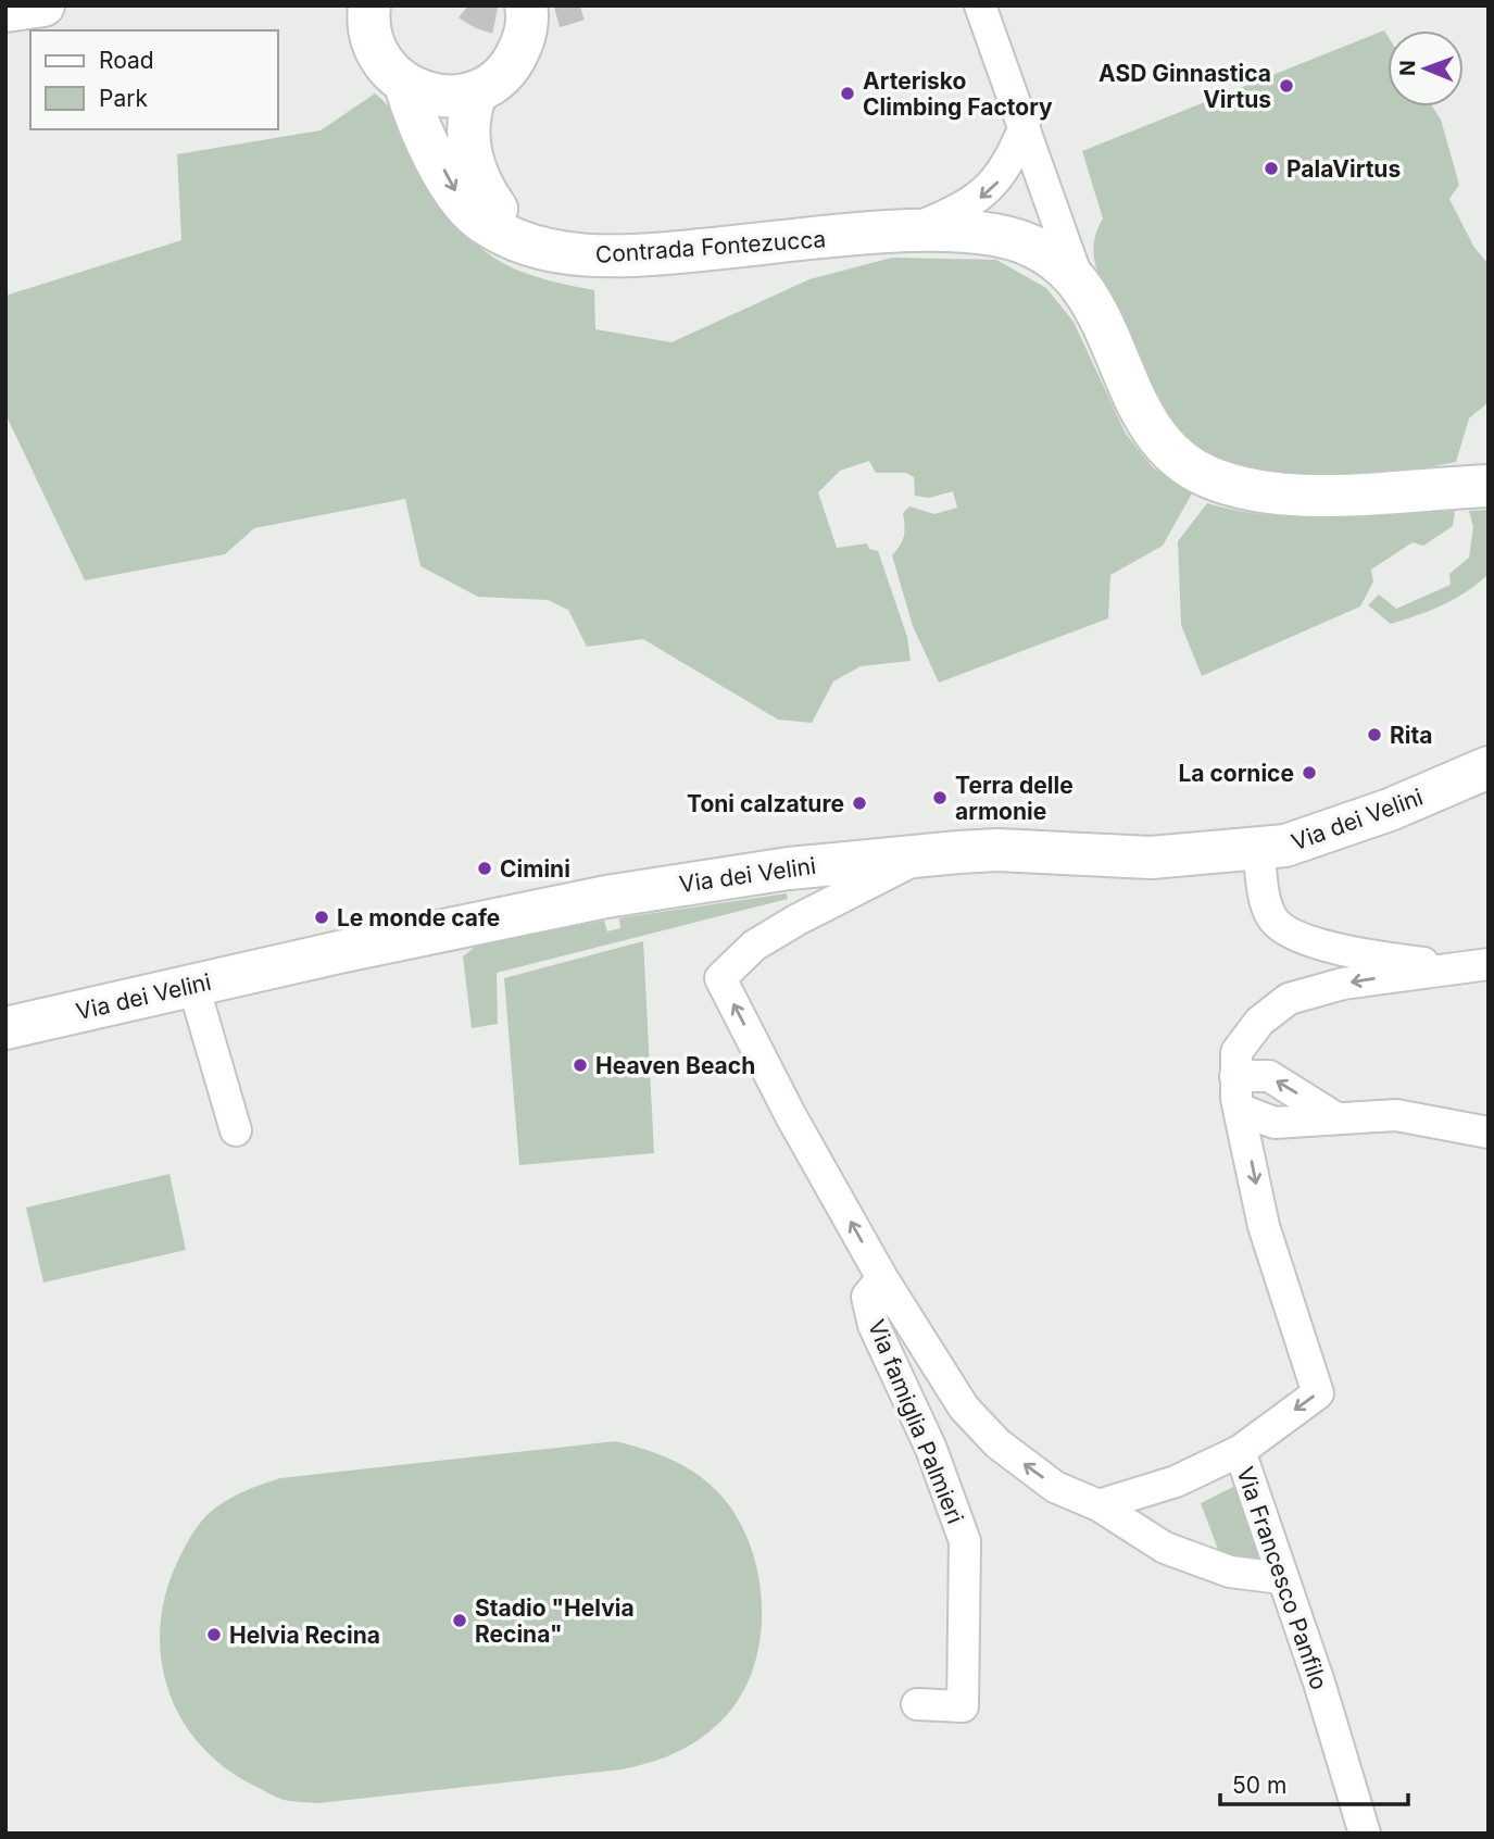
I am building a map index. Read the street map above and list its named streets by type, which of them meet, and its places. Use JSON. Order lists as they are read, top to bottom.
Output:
{
  "streets": {
    "street": [
      "Contrada Fontezucca",
      "Via dei Velini",
      "Via famiglia Palmieri",
      "Via Francesco Panfilo"
    ]
  },
  "crossings": [
    ["Via dei Velini", "Via famiglia Palmieri"],
    ["Via famiglia Palmieri", "Via Francesco Panfilo"]
  ],
  "places": [
    "ASD Ginnastica Virtus",
    "Arterisko Climbing Factory",
    "PalaVirtus",
    "Rita",
    "La cornice",
    "Terra delle armonie",
    "Toni calzature",
    "Cimini",
    "Le monde cafe",
    "Heaven Beach",
    "Stadio \"Helvia Recina\"",
    "Helvia Recina"
  ],
  "legend": ["Road", "Park"],
  "scale_bar": "50 m",
  "north": "left"
}
